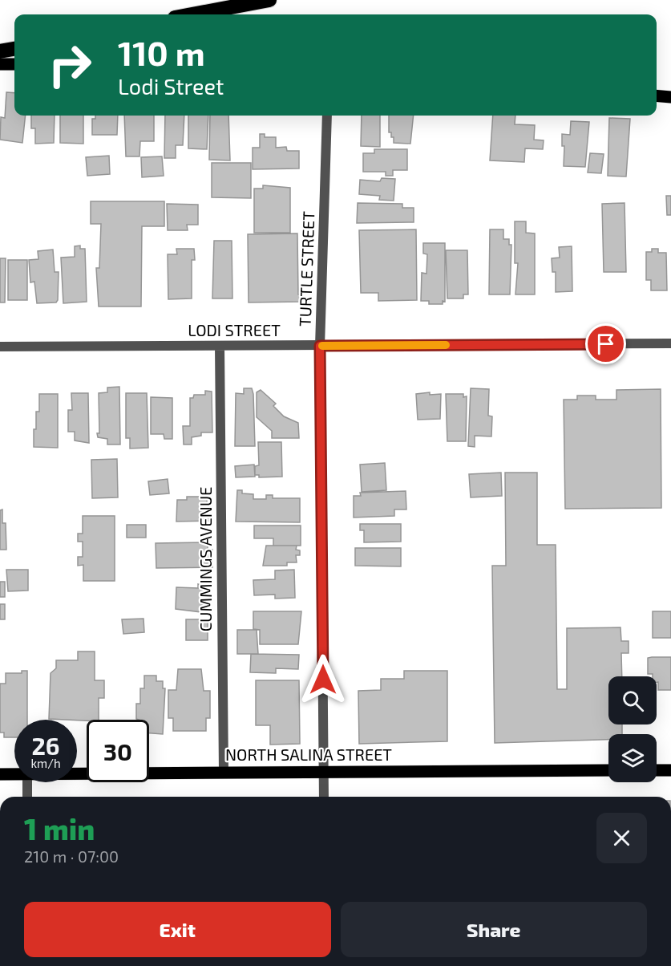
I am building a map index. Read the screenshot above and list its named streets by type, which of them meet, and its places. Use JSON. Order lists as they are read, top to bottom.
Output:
{
  "streets": {
    "main road": ["NORTH SALINA STREET"],
    "street": ["TURTLE STREET", "LODI STREET", "CUMMINGS AVENUE"]
  },
  "crossings": [
    ["TURTLE STREET", "LODI STREET"],
    ["TURTLE STREET", "NORTH SALINA STREET"],
    ["LODI STREET", "CUMMINGS AVENUE"],
    ["CUMMINGS AVENUE", "NORTH SALINA STREET"]
  ],
  "page": {
    "turn": ["110 m", "Lodi Street"],
    "speed": "26 km/h",
    "limit": "30",
    "heading": ["1 min", "210 m · 07:00"],
    "buttons": ["Exit", "Share"]
  }
}
